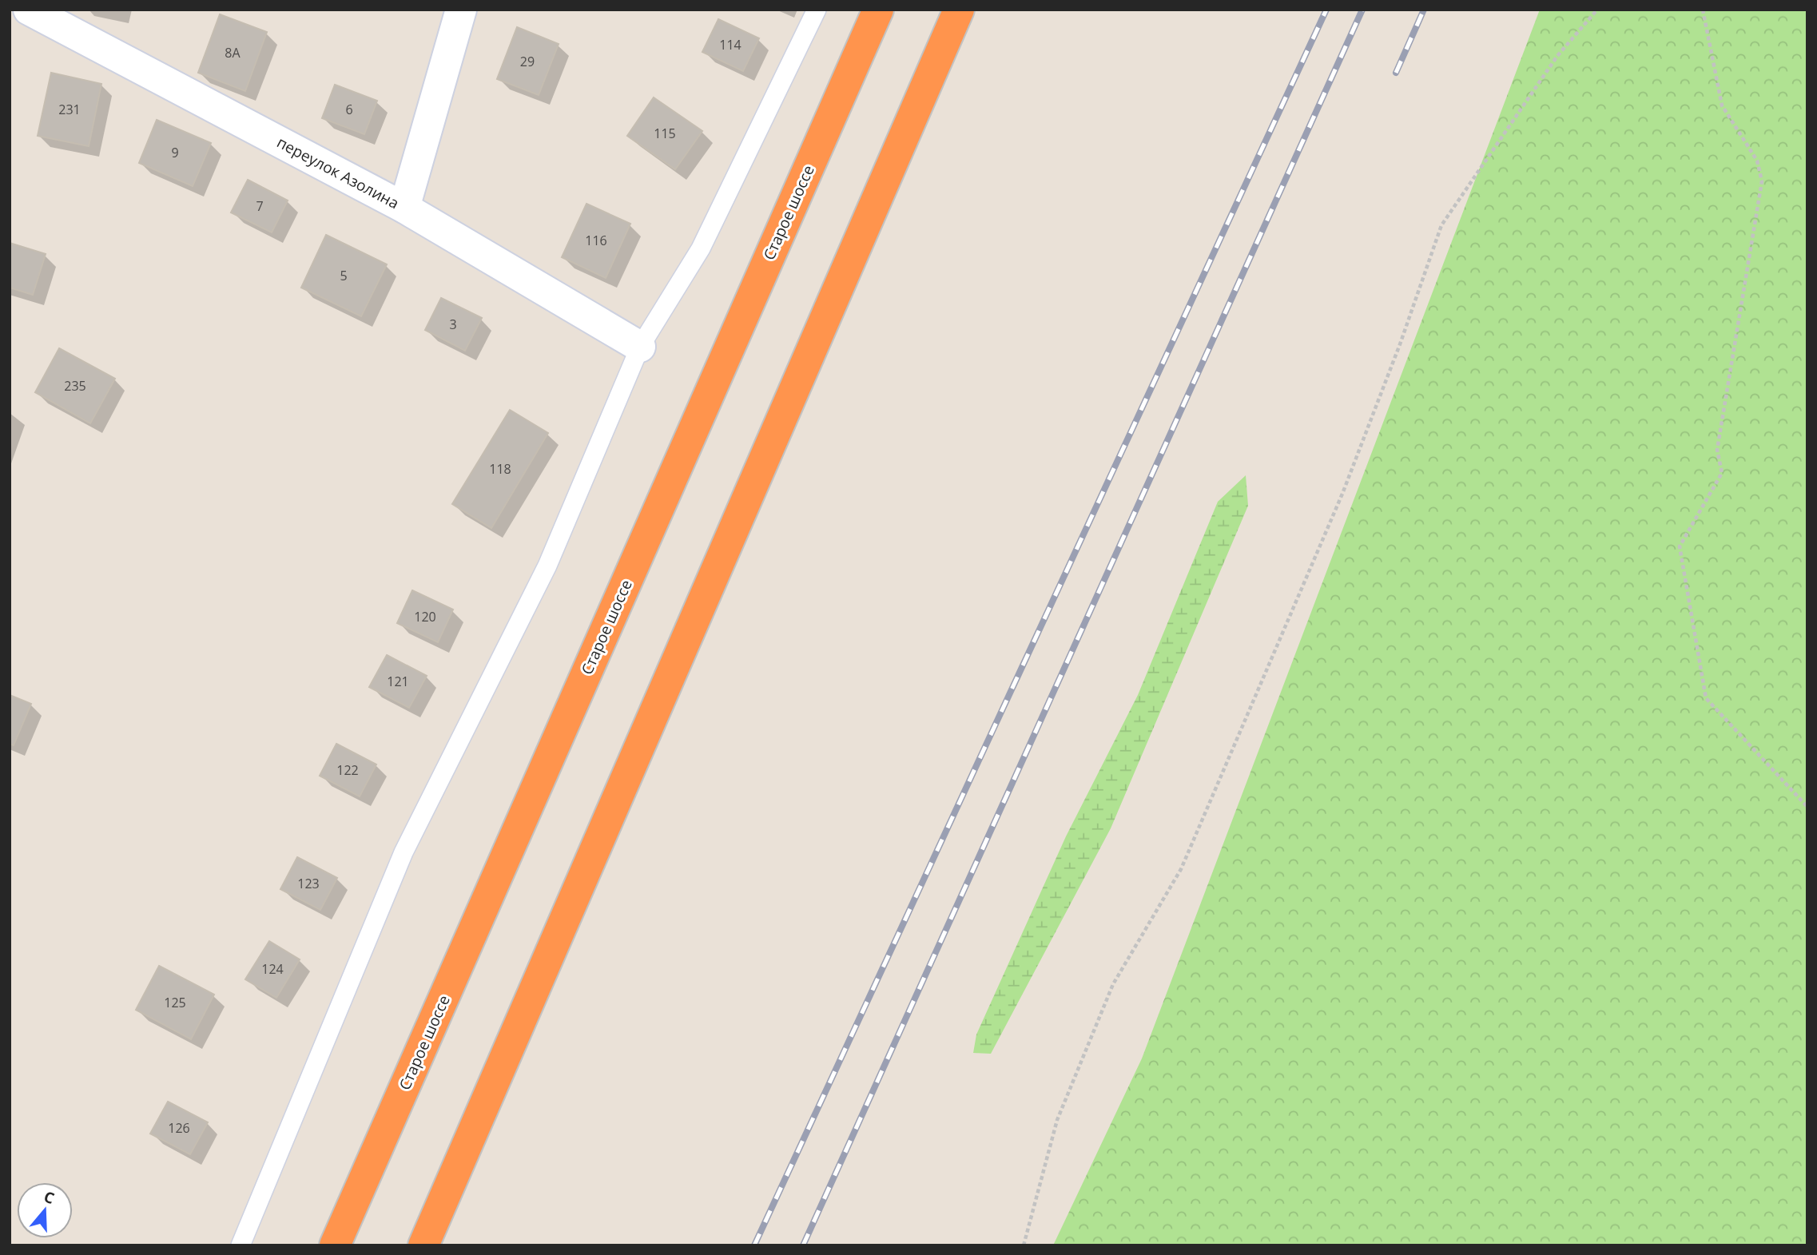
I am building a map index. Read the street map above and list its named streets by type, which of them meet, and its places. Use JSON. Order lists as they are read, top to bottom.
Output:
{
  "streets": {
    "highway": ["Старое шоссе"],
    "street": ["переулок Азолина"]
  },
  "house_numbers": [
    "114",
    "8А",
    "29",
    "231",
    "6",
    "115",
    "9",
    "7",
    "116",
    "5",
    "3",
    "235",
    "118",
    "120",
    "121",
    "122",
    "123",
    "124",
    "125",
    "126"
  ],
  "north": "top"
}
